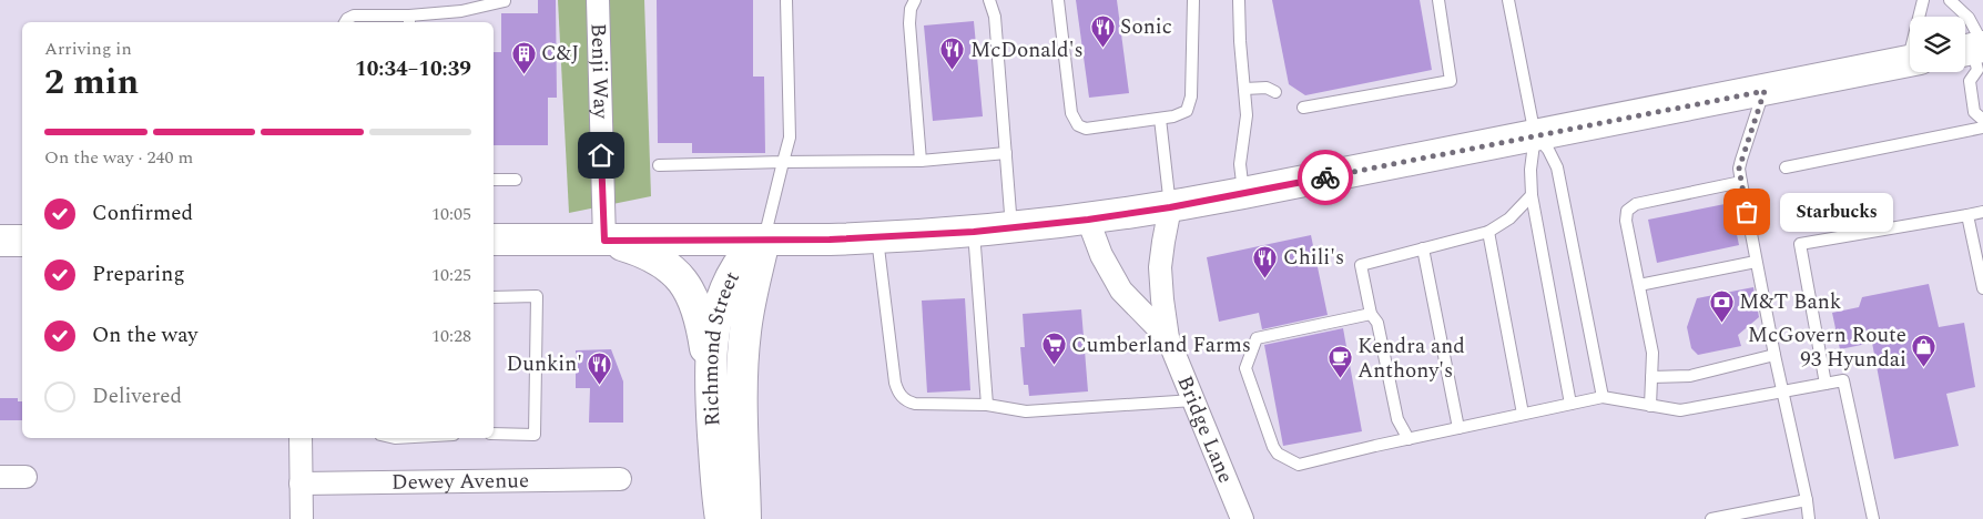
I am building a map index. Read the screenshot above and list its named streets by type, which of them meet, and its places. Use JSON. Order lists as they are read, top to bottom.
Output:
{
  "streets": {
    "main road": ["Richmond Street"],
    "street": ["Benji Way", "Bridge Lane", "Dewey Avenue"]
  },
  "places": {
    "restaurant": [
      "Sonic",
      "McDonald's",
      "Chili's",
      "Dunkin'"
    ],
    "building": ["C&J"],
    "other": ["Starbucks"],
    "bank": ["M&T Bank"],
    "supermarket": ["Cumberland Farms"],
    "shop": ["McGovern Route 93 Hyundai"],
    "cafe": ["Kendra and Anthony's"]
  },
  "page": {
    "heading": ["2 min", "Arriving in", "10:34–10:39"],
    "bar": "On the way · 240 m",
    "list": [
      ["Confirmed", "10:05"],
      ["Preparing", "10:25"],
      ["On the way", "10:28"],
      "Delivered"
    ],
    "bubble": "Starbucks"
  }
}
